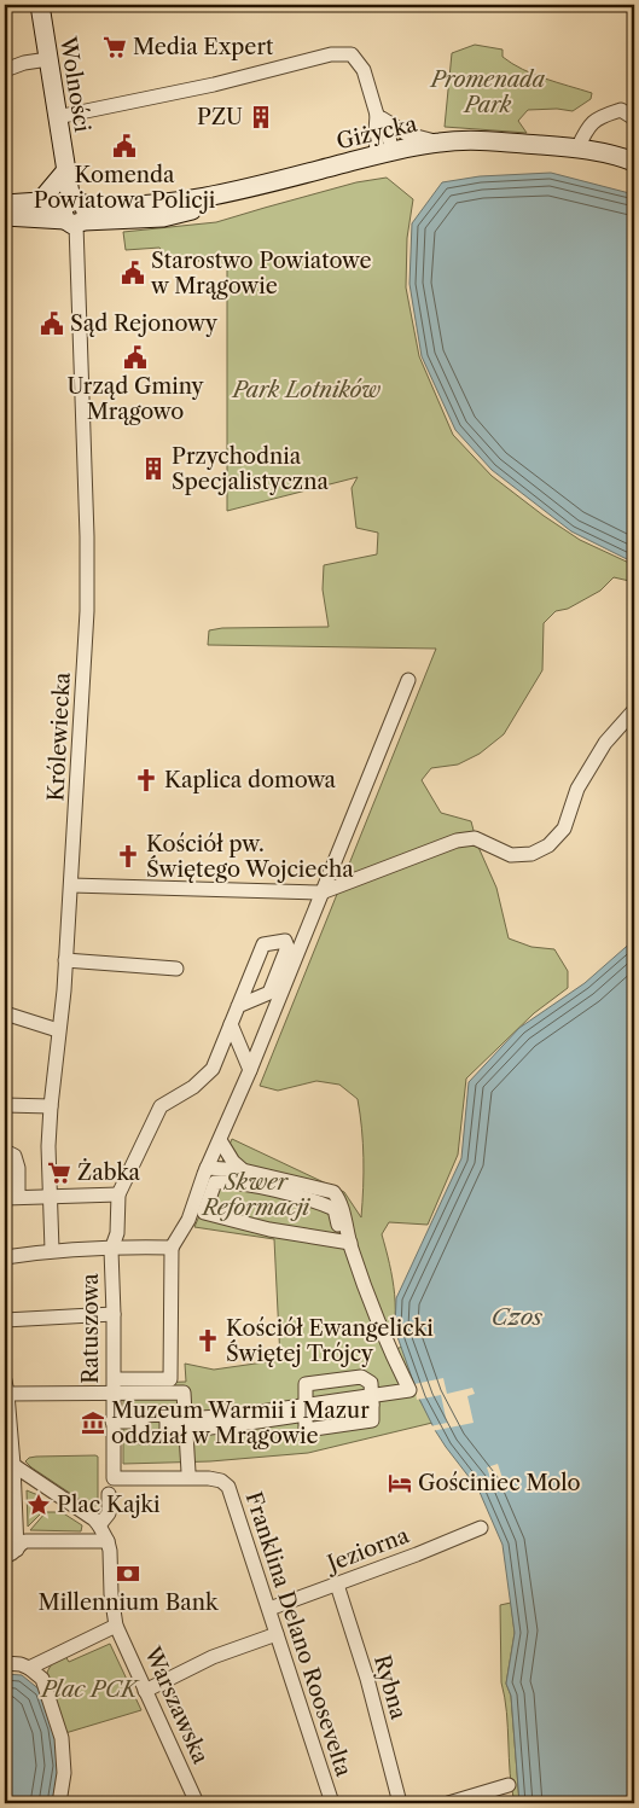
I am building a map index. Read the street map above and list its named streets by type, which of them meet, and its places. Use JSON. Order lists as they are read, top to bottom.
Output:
{
  "streets": {
    "street": [
      "Wolności",
      "Giżycka",
      "Królewiecka",
      "Ratuszowa",
      "Jeziorna",
      "Franklina Delano Roosevelta",
      "Rybna",
      "Warszawska"
    ]
  },
  "crossings": [
    ["Wolności", "Giżycka"],
    ["Wolności", "Królewiecka"],
    ["Giżycka", "Królewiecka"],
    ["Ratuszowa", "Franklina Delano Roosevelta"],
    ["Jeziorna", "Franklina Delano Roosevelta"],
    ["Jeziorna", "Rybna"]
  ],
  "water": ["Czos"],
  "parks": [
    "Promenada Park",
    "Park Lotników",
    "Skwer Reformacji",
    "Plac PCK"
  ],
  "places": {
    "supermarket": ["Media Expert", "Żabka"],
    "building": ["PZU", "Przychodnia Specjalistyczna"],
    "public building": [
      "Komenda Powiatowa Policji",
      "Starostwo Powiatowe w Mrągowie",
      "Sąd Rejonowy",
      "Urząd Gminy Mrągowo"
    ],
    "church": ["Kaplica domowa", "Kościół pw. Świętego Wojciecha", "Kościół Ewangelicki Świętej Trójcy"],
    "museum": ["Muzeum Warmii i Mazur oddział w Mrągowie"],
    "hotel": ["Gościniec Molo"],
    "place": ["Plac Kajki"],
    "bank": ["Millennium Bank"]
  }
}
